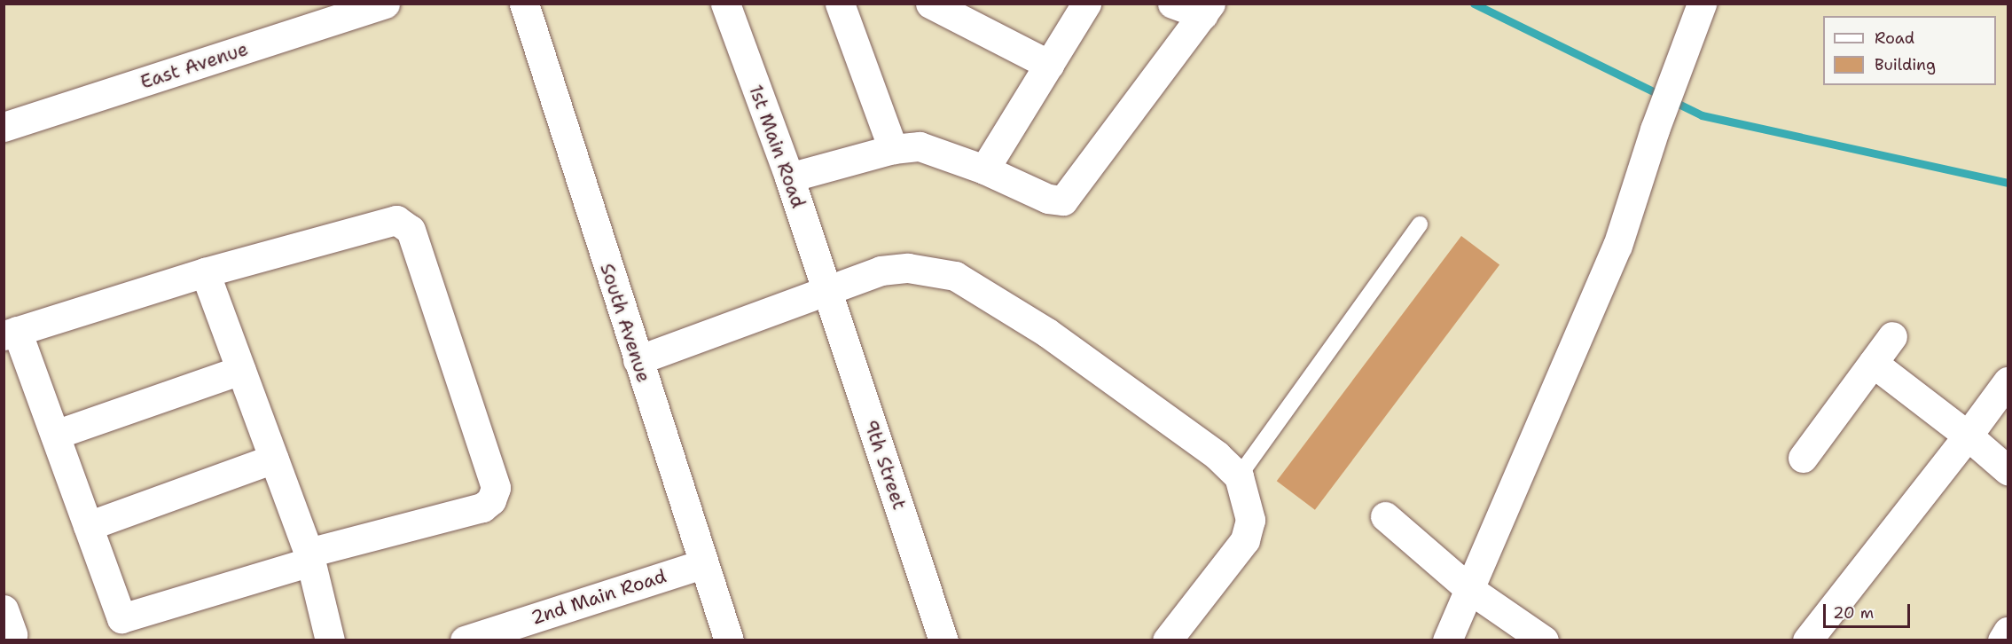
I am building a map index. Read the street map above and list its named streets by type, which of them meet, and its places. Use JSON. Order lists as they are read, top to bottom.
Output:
{
  "streets": {
    "street": [
      "East Avenue",
      "1st Main Road",
      "South Avenue",
      "9th Street",
      "2nd Main Road"
    ]
  },
  "crossings": [
    ["1st Main Road", "9th Street"],
    ["South Avenue", "2nd Main Road"]
  ],
  "legend": ["Road", "Building"],
  "scale_bar": "20 m"
}
